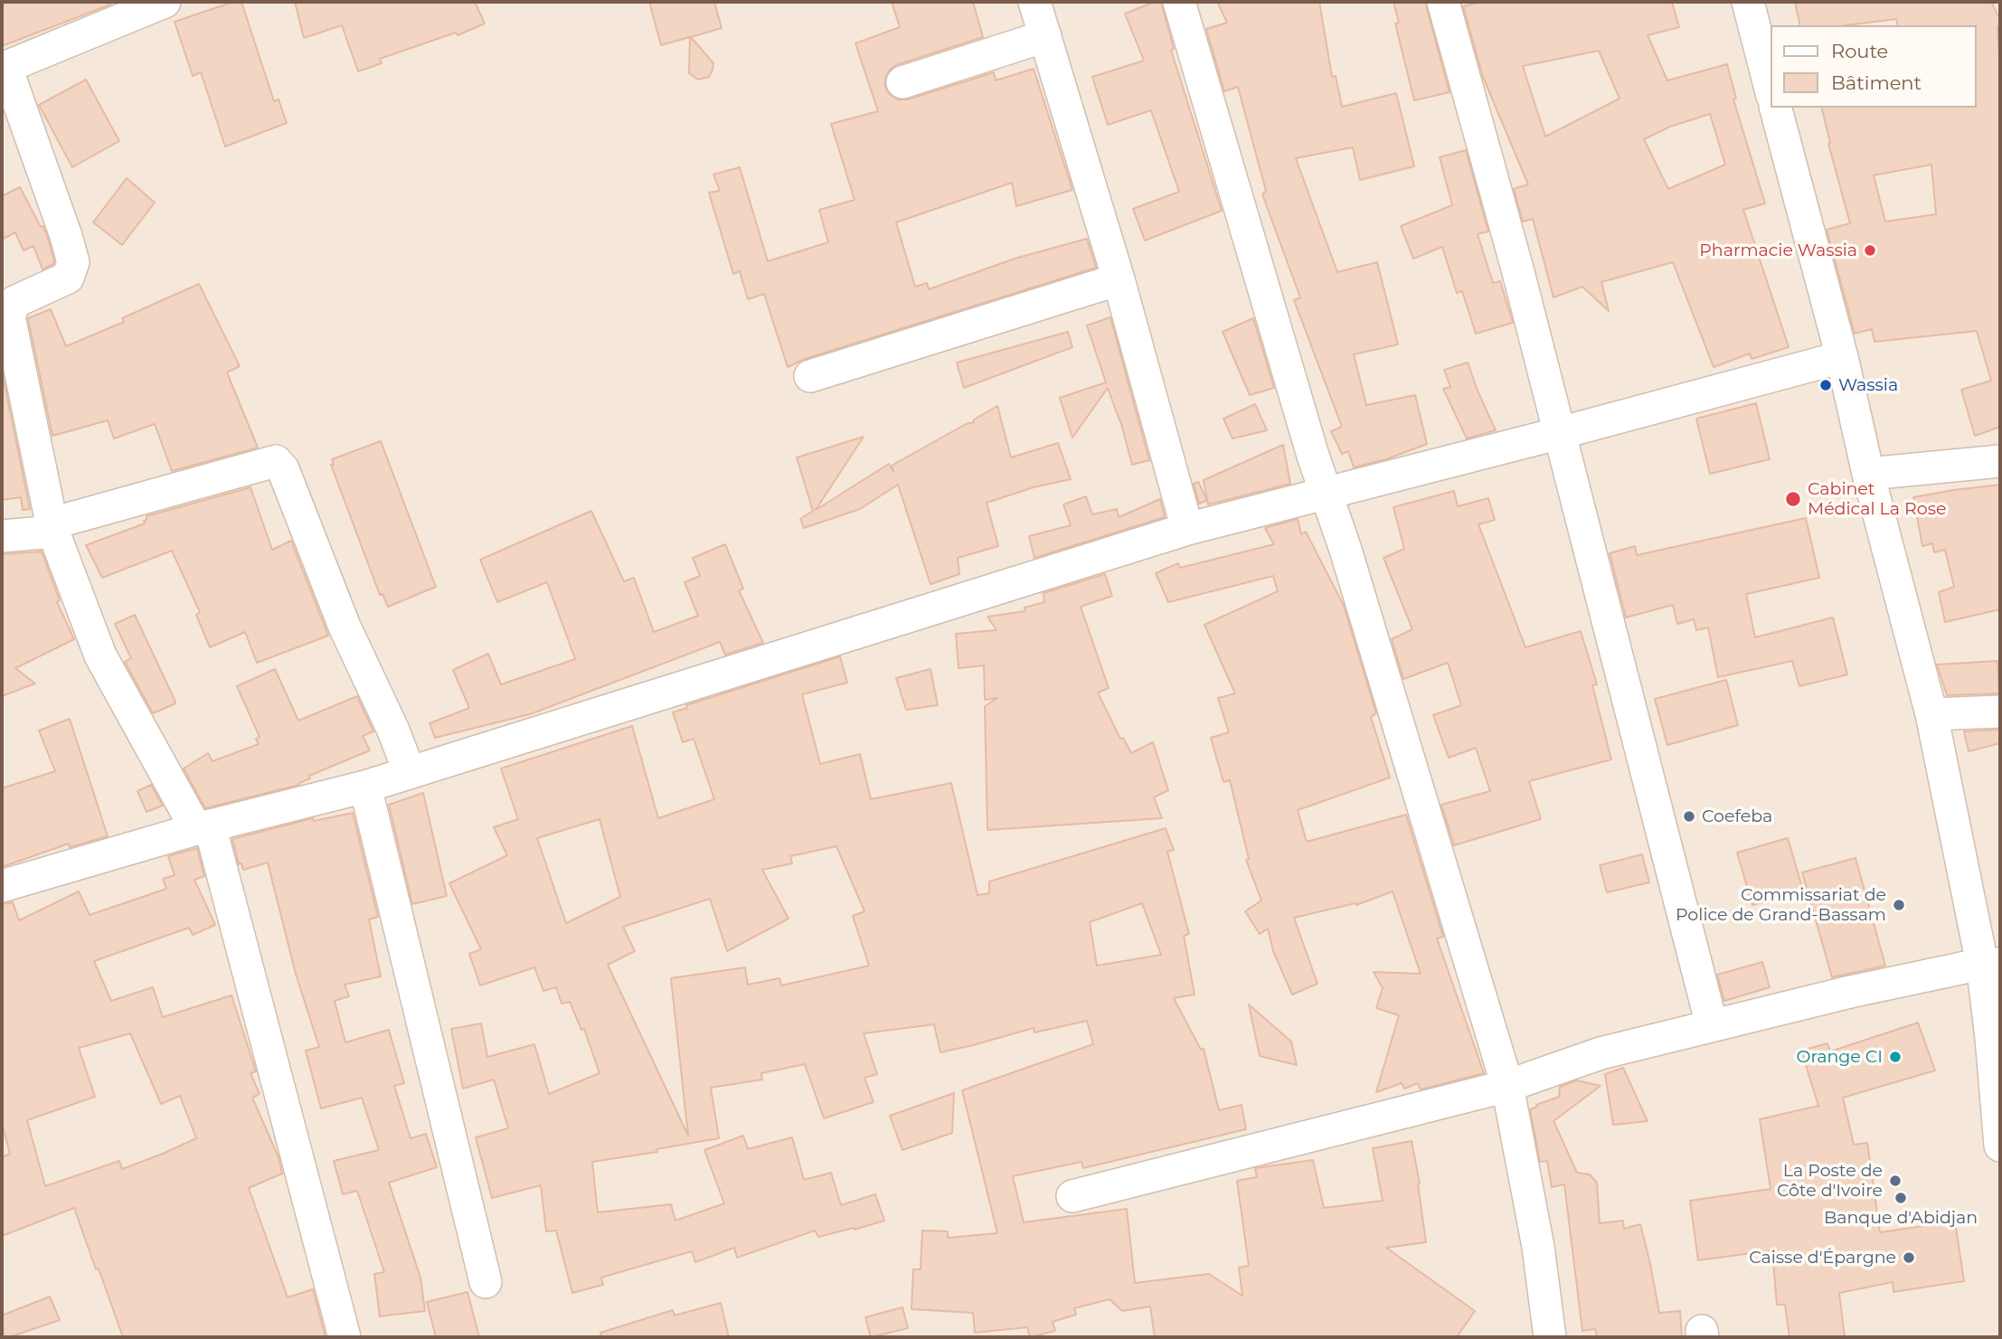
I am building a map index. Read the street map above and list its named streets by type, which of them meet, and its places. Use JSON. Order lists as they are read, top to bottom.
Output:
{
  "places": [
    "Pharmacie Wassia",
    "Wassia",
    "Cabinet Médical La Rose",
    "Coefeba",
    "Commissariat de Police de Grand-Bassam",
    "Orange CI",
    "La Poste de Côte d'Ivoire",
    "Banque d'Abidjan",
    "Caisse d'Épargne"
  ],
  "legend": ["Route", "Bâtiment"]
}
